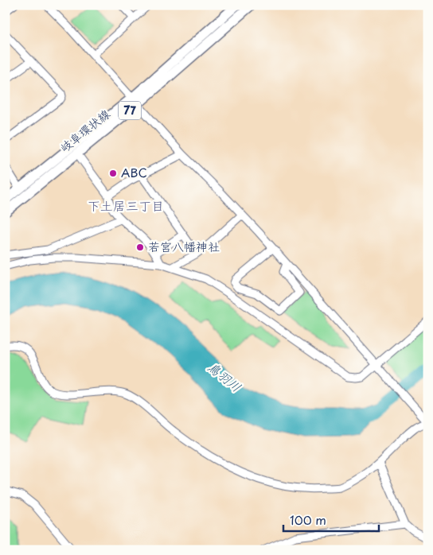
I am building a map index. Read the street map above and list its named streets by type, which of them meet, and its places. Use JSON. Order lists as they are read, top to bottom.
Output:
{
  "streets": {
    "main road": ["77", "岐阜環状線"]
  },
  "districts": ["下土居三丁目"],
  "water": ["鳥羽川"],
  "places": ["ABC", "若宮八幡神社"],
  "scale_bar": "100 m"
}
